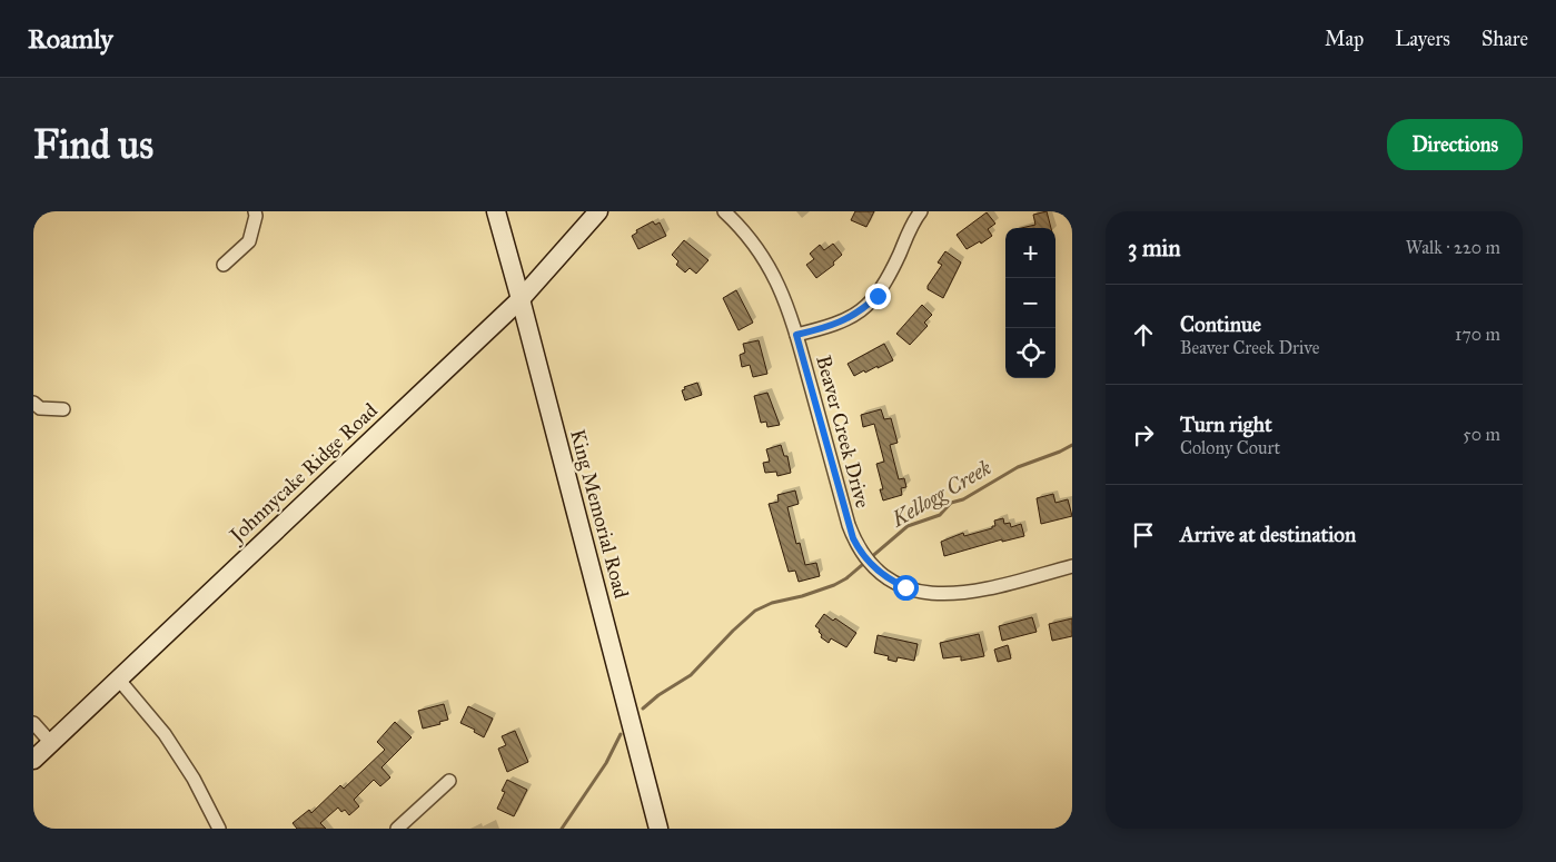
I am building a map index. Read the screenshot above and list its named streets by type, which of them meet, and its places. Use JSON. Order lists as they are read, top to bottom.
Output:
{
  "streets": {
    "main road": ["Johnnycake Ridge Road", "King Memorial Road"],
    "street": ["Beaver Creek Drive"]
  },
  "crossings": [
    ["Johnnycake Ridge Road", "King Memorial Road"]
  ],
  "water": ["Kellogg Creek"],
  "page": {
    "header": "Roamly",
    "nav": ["Map", "Layers", "Share"],
    "buttons": "Directions",
    "title": "Find us",
    "heading": ["3 min", "Walk · 220 m"],
    "map_buttons": ["+", "−"],
    "list": [
      ["Continue", "Beaver Creek Drive", "170 m"],
      ["Turn right", "Colony Court", "50 m"],
      "Arrive at destination"
    ]
  }
}
